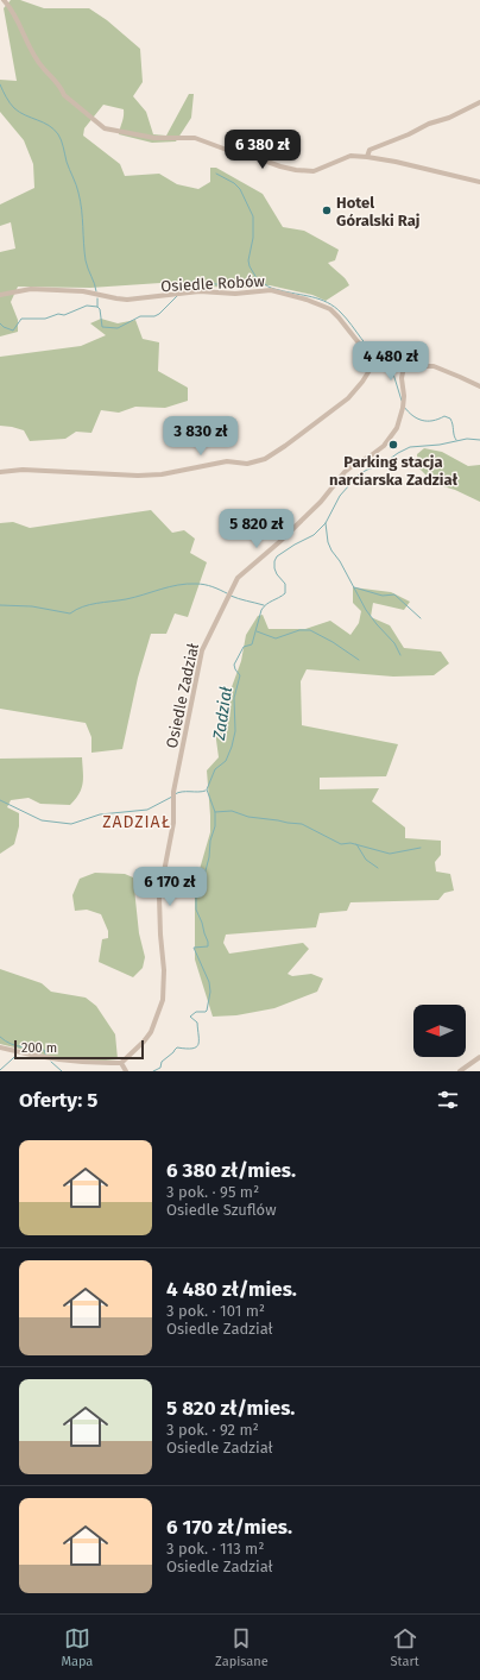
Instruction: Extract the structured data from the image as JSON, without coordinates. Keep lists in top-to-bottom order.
{
  "streets": {
    "street": ["Osiedle Robów", "Osiedle Zadział"]
  },
  "districts": ["ZADZIAŁ"],
  "water": ["Zadział"],
  "places": ["Hotel Góralski Raj", "Parking stacja narciarska Zadział"],
  "scale_bar": "200 m",
  "north": "left",
  "page": {
    "price": [
      "6 380 zł",
      "4 480 zł",
      "3 830 zł",
      "5 820 zł",
      "6 170 zł"
    ],
    "scale": "200 m",
    "heading": "Oferty: 5",
    "list": [
      {
        "name": "6 380 zł/mies.",
        "note": "3 pok. · 95 m² · Osiedle Szuflów"
      },
      {
        "name": "4 480 zł/mies.",
        "note": "3 pok. · 101 m² · Osiedle Zadział"
      },
      {
        "name": "5 820 zł/mies.",
        "note": "3 pok. · 92 m² · Osiedle Zadział"
      },
      {
        "name": "6 170 zł/mies.",
        "note": "3 pok. · 113 m² · Osiedle Zadział"
      }
    ],
    "tabs": ["Mapa", "Zapisane", "Start"]
  }
}
